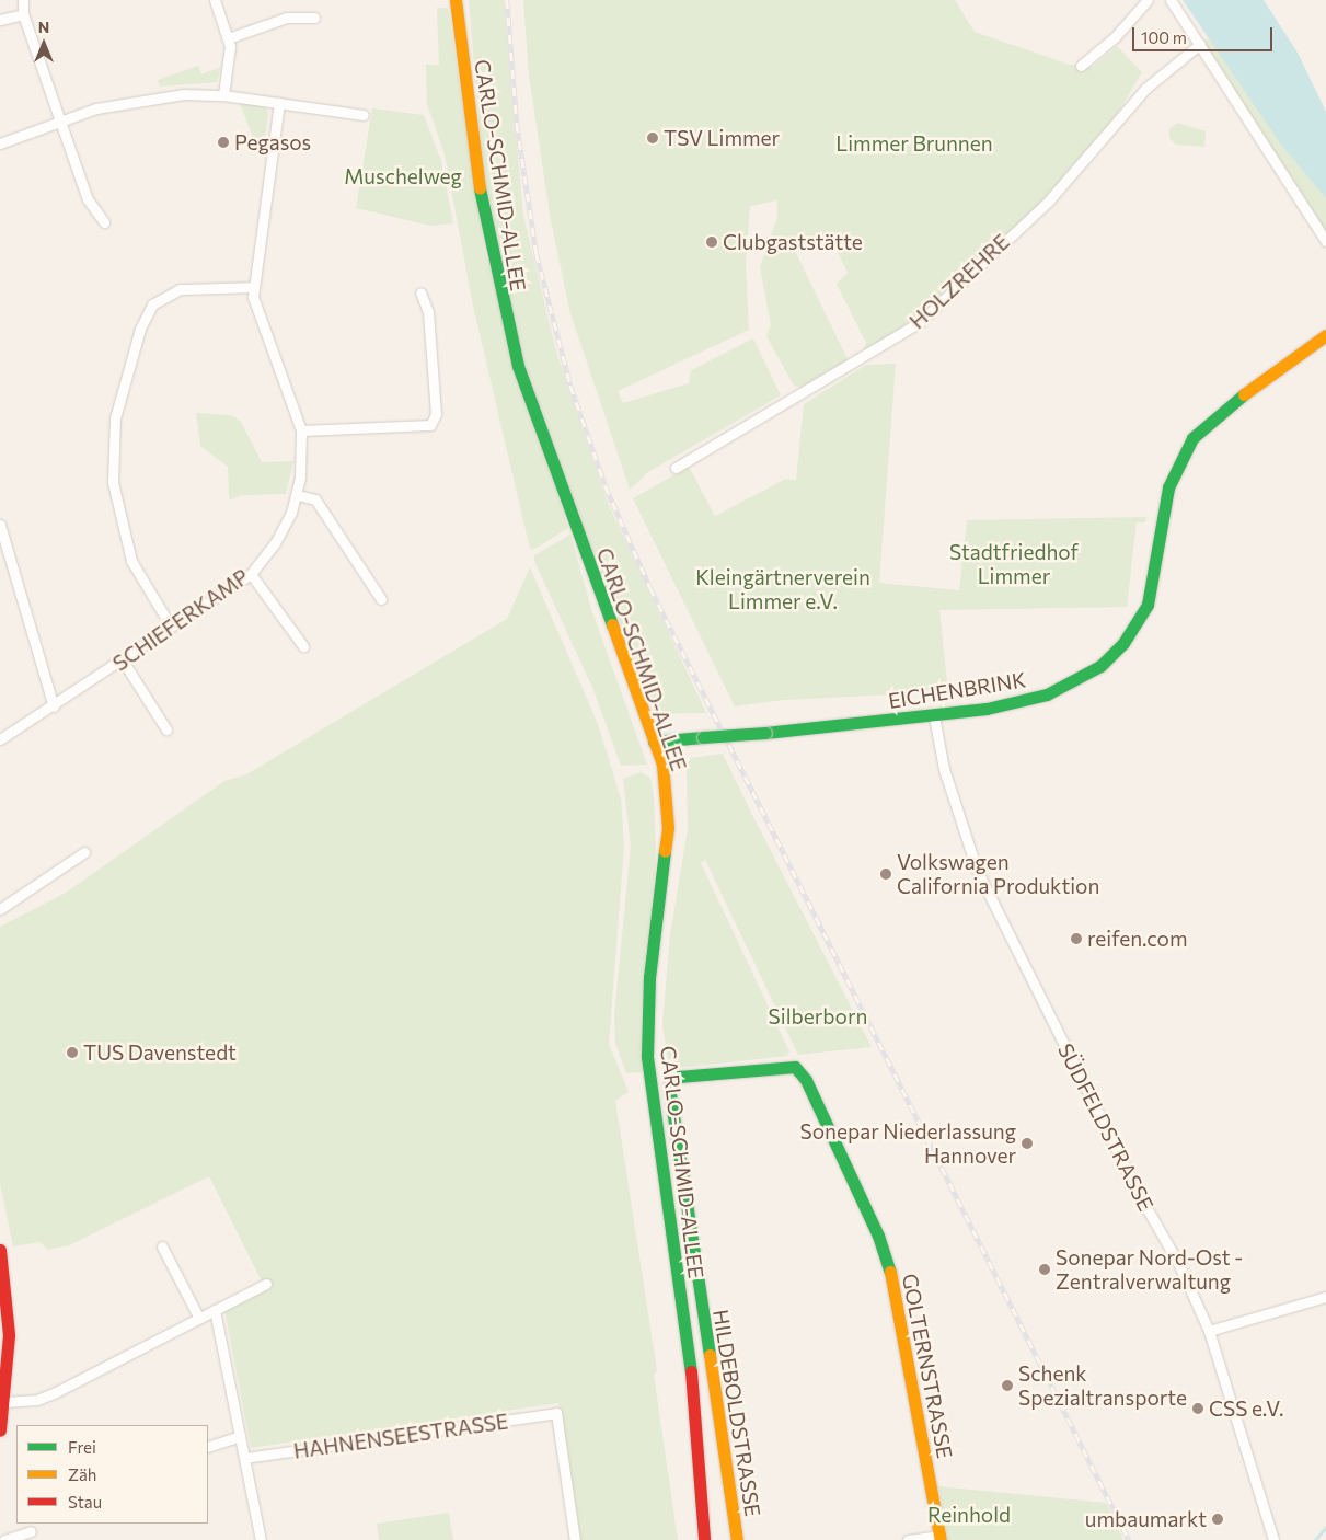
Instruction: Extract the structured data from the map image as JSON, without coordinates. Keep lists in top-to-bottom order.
{
  "streets": {
    "street": [
      "CARLO-SCHMID-ALLEE",
      "HOLZREHRE",
      "SCHIEFERKAMP",
      "EICHENBRINK",
      "SÜDFELDSTRASSE",
      "GOLTERNSTRASSE",
      "HILDEBOLDSTRASSE",
      "HAHNENSEESTRASSE"
    ]
  },
  "crossings": [
    ["CARLO-SCHMID-ALLEE", "EICHENBRINK"],
    ["EICHENBRINK", "SÜDFELDSTRASSE"],
    ["GOLTERNSTRASSE", "HILDEBOLDSTRASSE"]
  ],
  "parks": [
    "Limmer Brunnen",
    "Muschelweg",
    "Stadtfriedhof Limmer",
    "Kleingärtnerverein Limmer e.V.",
    "Silberborn",
    "Reinhold"
  ],
  "places": [
    "TSV Limmer",
    "Pegasos",
    "Clubgaststätte",
    "Volkswagen California Produktion",
    "reifen.com",
    "TUS Davenstedt",
    "Sonepar Niederlassung Hannover",
    "Sonepar Nord-Ost - Zentralverwaltung",
    "Schenk Spezialtransporte",
    "CSS e.V.",
    "umbaumarkt"
  ],
  "legend": ["Frei", "Zäh", "Stau"],
  "scale_bar": "100 m",
  "north": "top"
}
